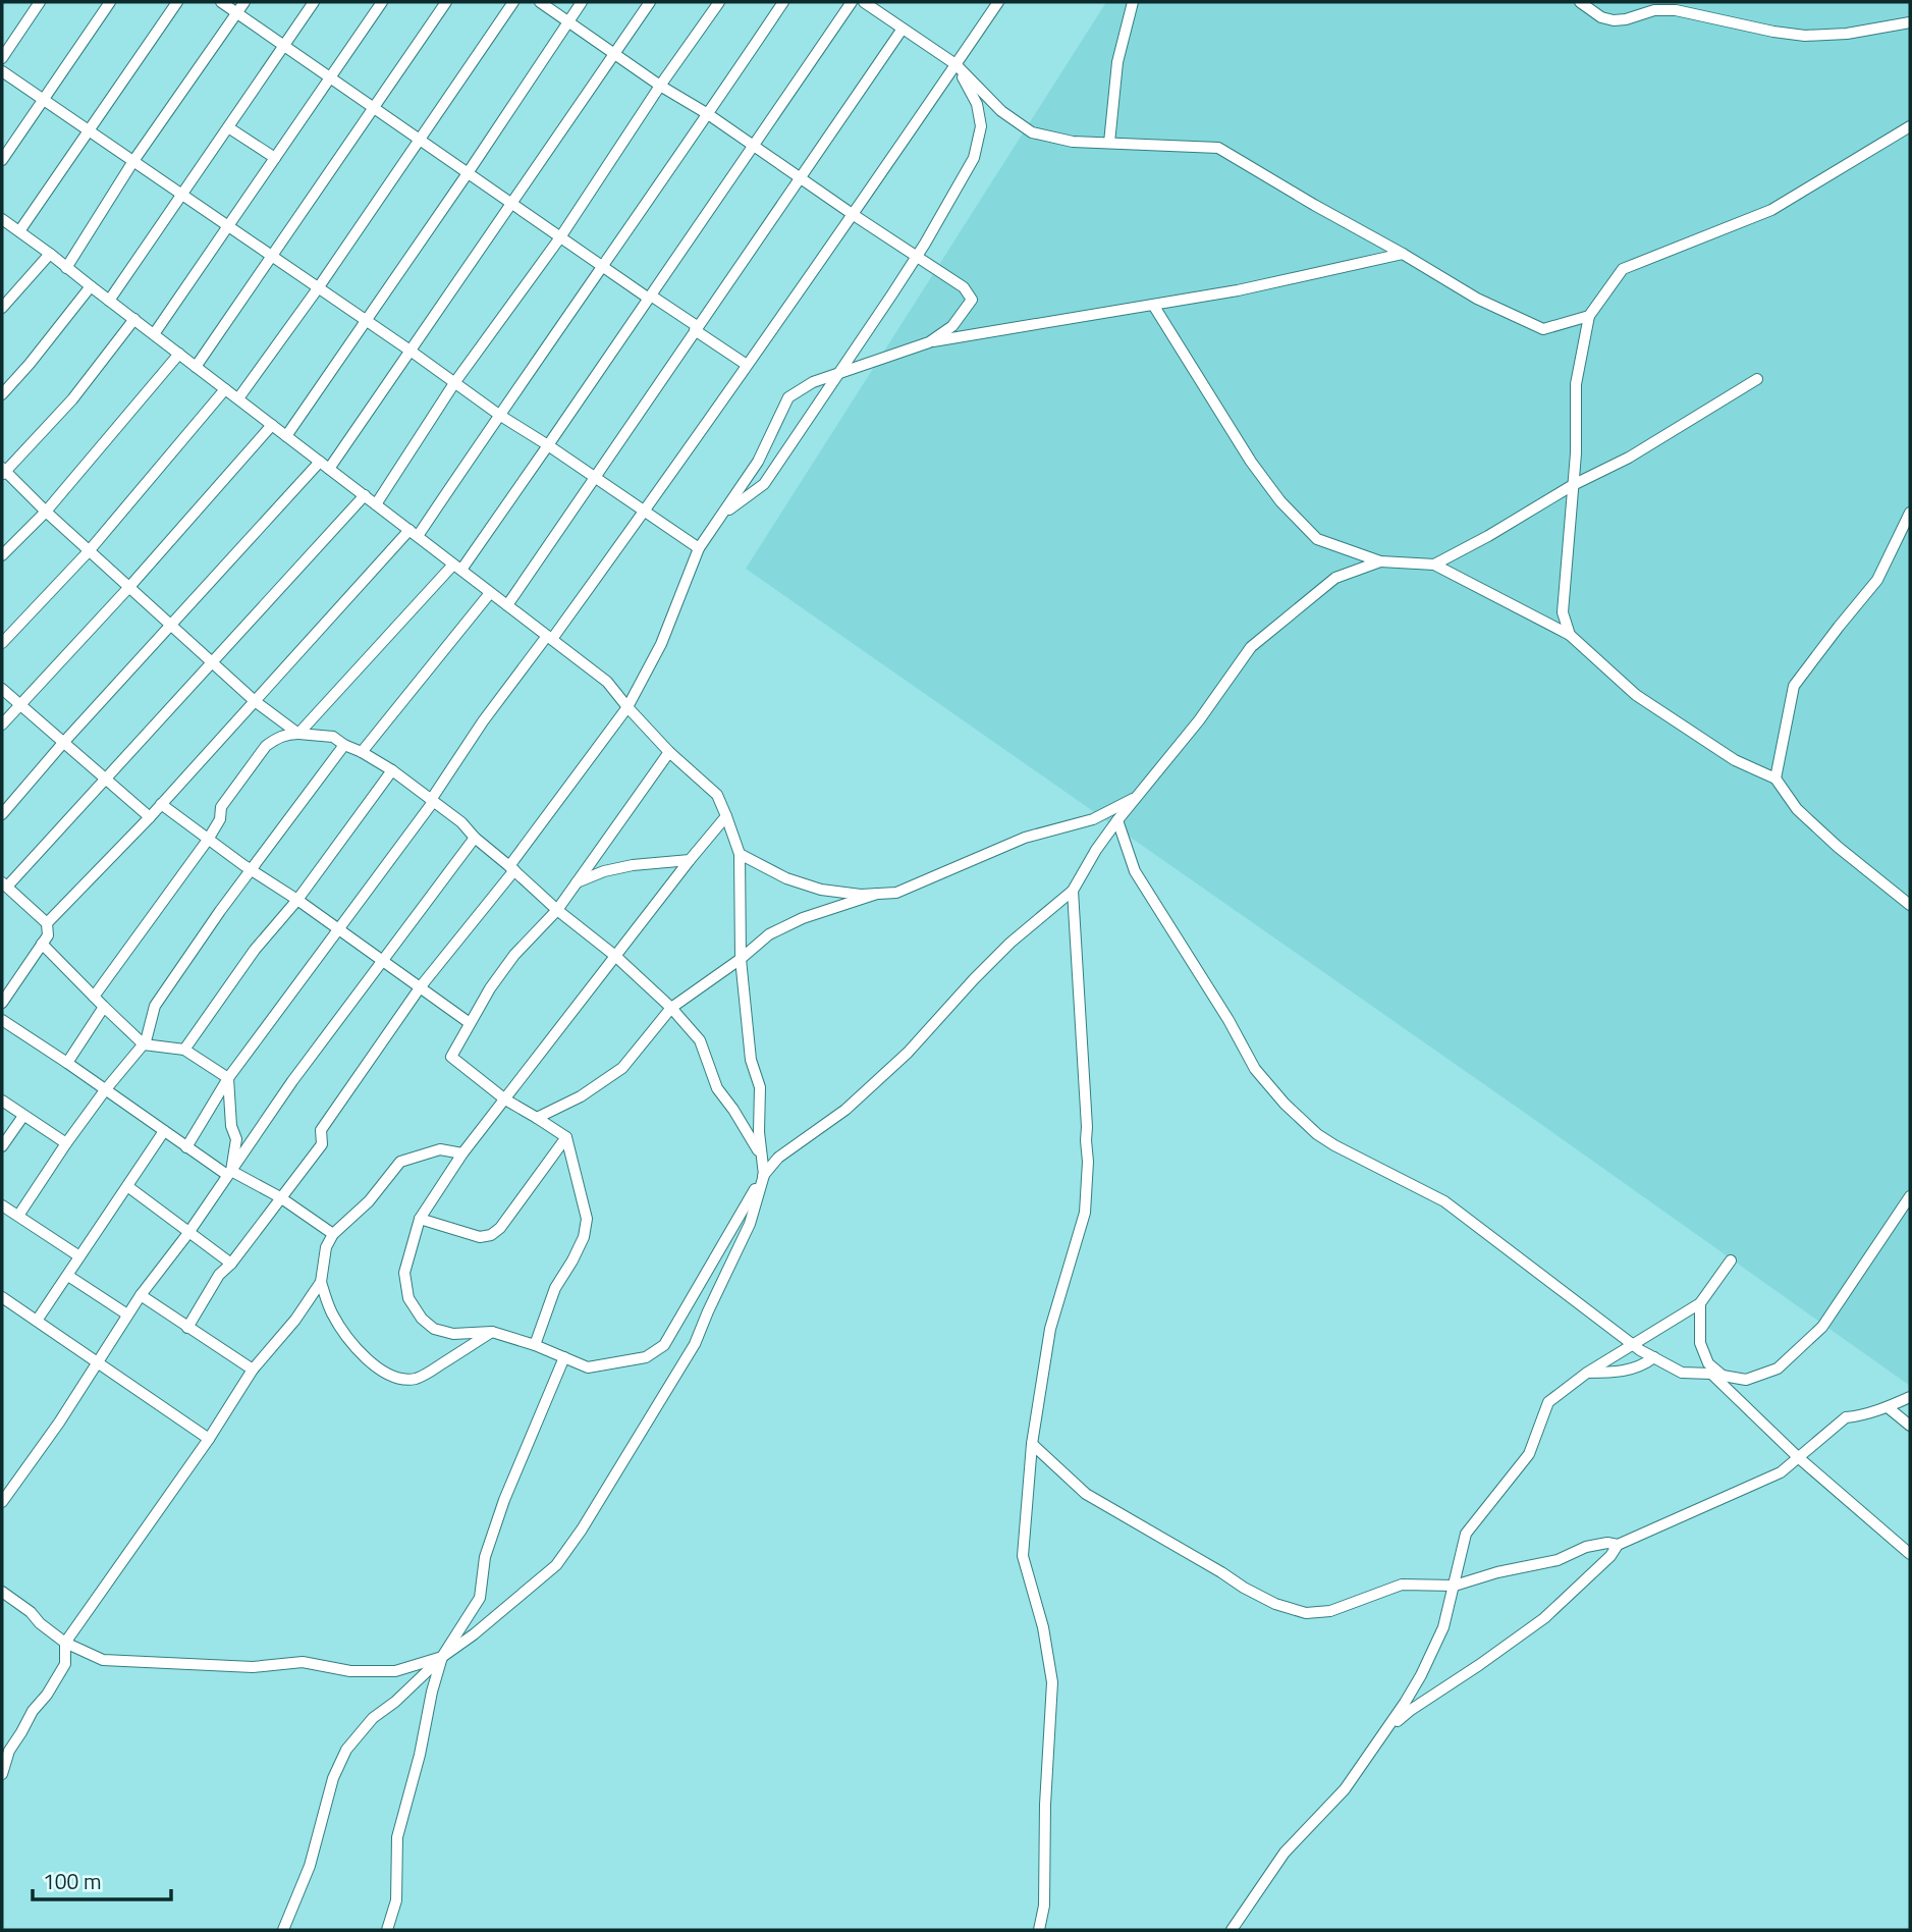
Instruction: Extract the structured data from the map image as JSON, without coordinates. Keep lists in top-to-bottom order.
{
  "scale_bar": "100 m"
}
